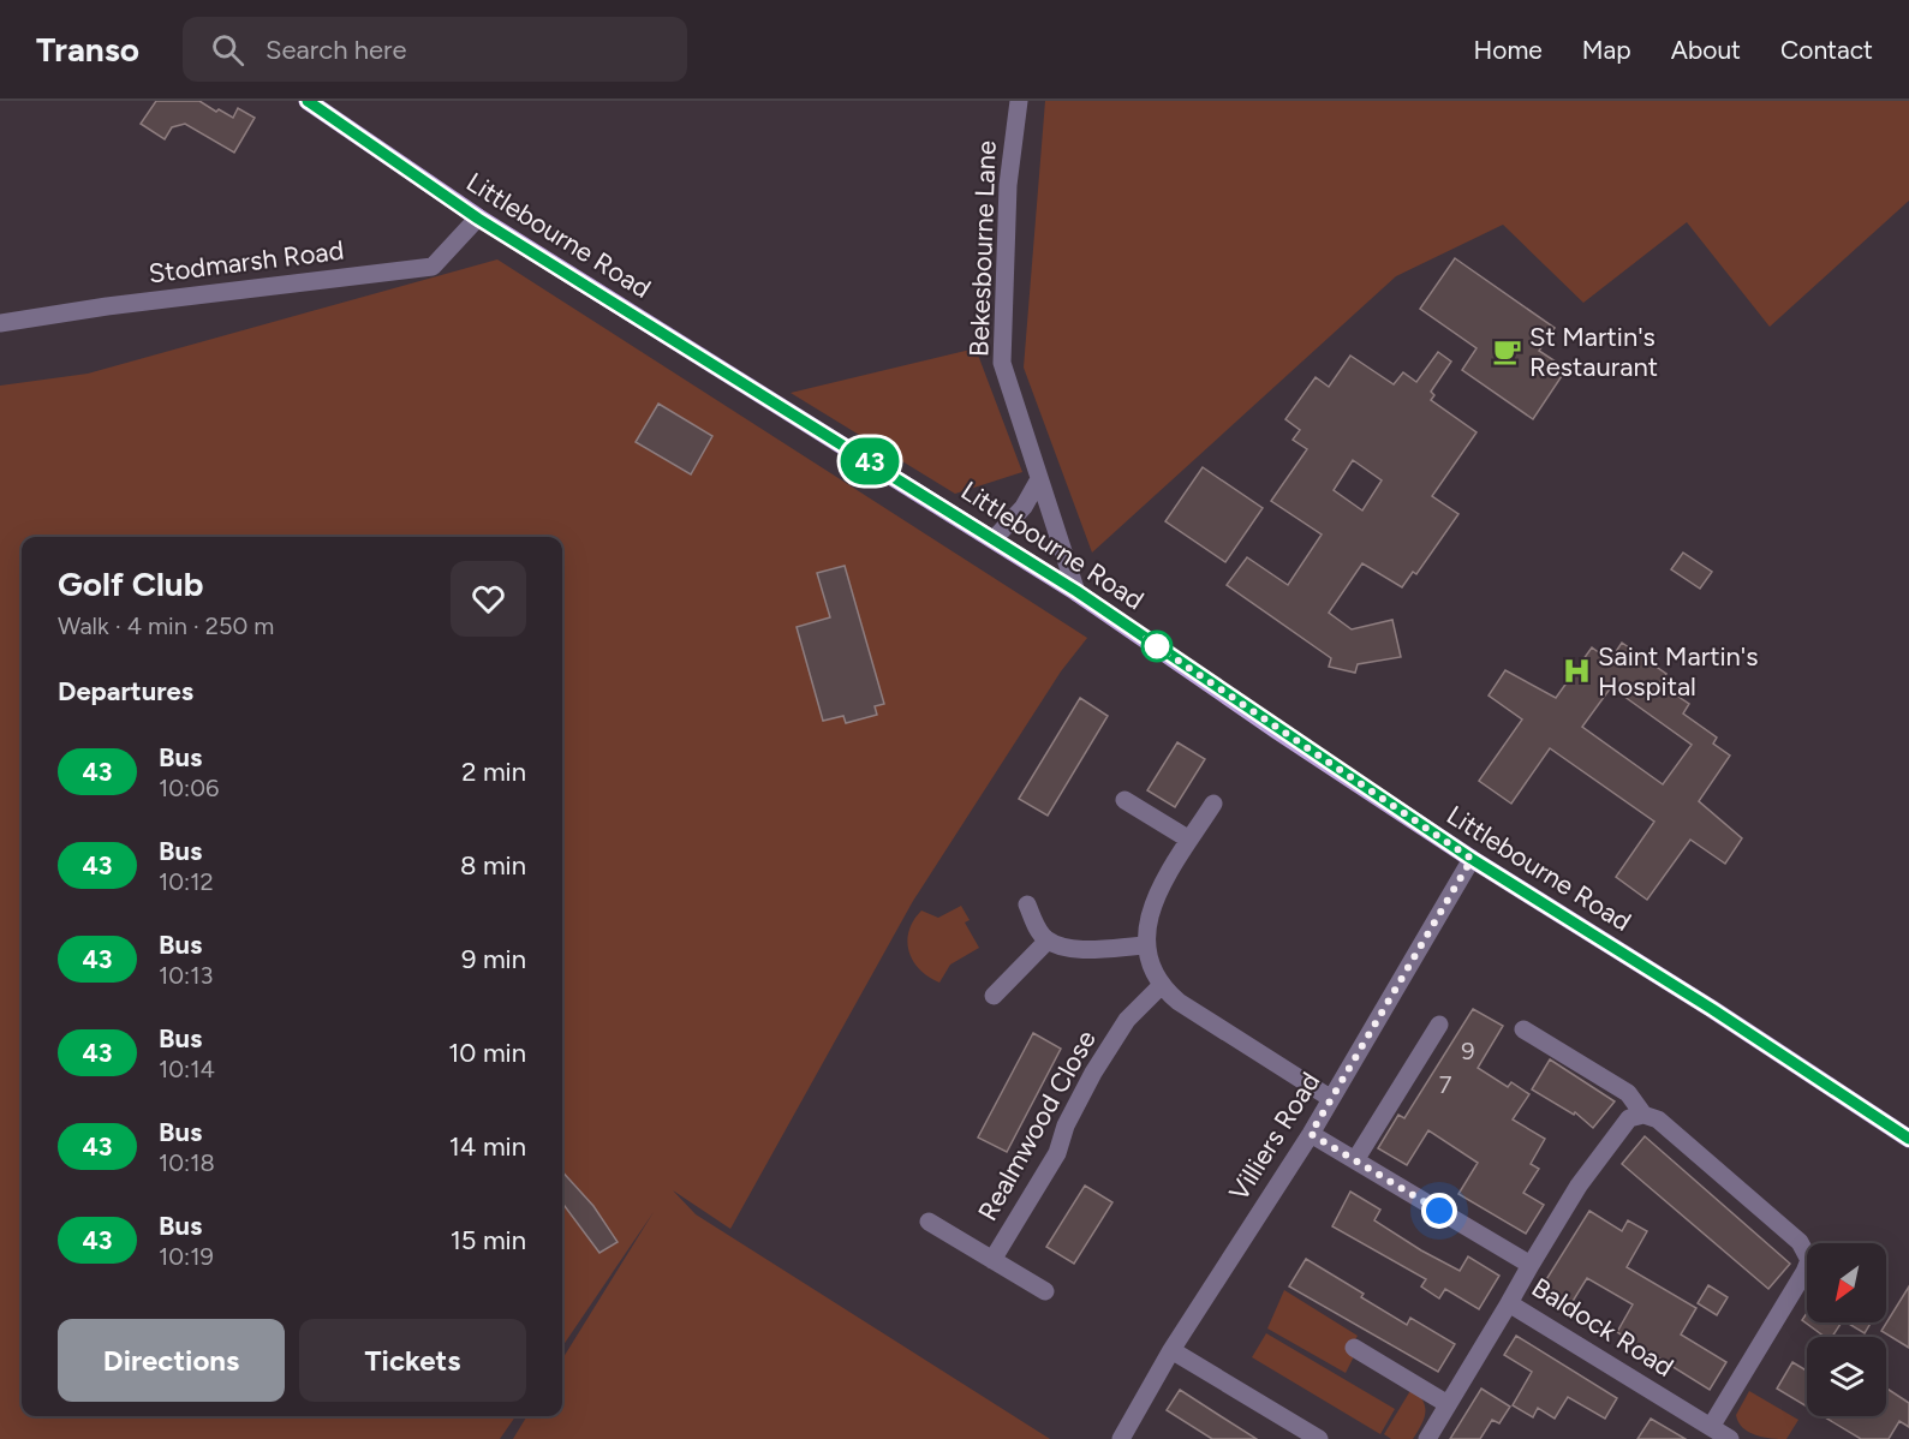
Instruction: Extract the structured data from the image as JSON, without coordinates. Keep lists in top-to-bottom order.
{
  "streets": {
    "main road": ["Littlebourne Road"],
    "street": [
      "Bekesbourne Lane",
      "Stodmarsh Road",
      "Realmwood Close",
      "Villiers Road",
      "Baldock Road"
    ]
  },
  "crossings": [
    ["Littlebourne Road", "Bekesbourne Lane"],
    ["Littlebourne Road", "Stodmarsh Road"],
    ["Littlebourne Road", "Villiers Road"],
    ["Villiers Road", "Baldock Road"]
  ],
  "places": {
    "cafe": ["St Martin's Restaurant"],
    "hospital": ["Saint Martin's Hospital"]
  },
  "lines": ["bus line 43"],
  "house_numbers": ["9", "7"],
  "north": "bottom left",
  "page": {
    "header": "Transo",
    "search": "Search here",
    "nav": [
      "Home",
      "Map",
      "About",
      "Contact"
    ],
    "on_map": "43",
    "heading": [
      ["Golf Club", "Walk · 4 min · 250 m"],
      "Departures"
    ],
    "list": [
      {
        "mark": "43",
        "name": "Bus",
        "note": "10:06",
        "value": "2 min"
      },
      {
        "mark": "43",
        "name": "Bus",
        "note": "10:12",
        "value": "8 min"
      },
      {
        "mark": "43",
        "name": "Bus",
        "note": "10:13",
        "value": "9 min"
      },
      {
        "mark": "43",
        "name": "Bus",
        "note": "10:14",
        "value": "10 min"
      },
      {
        "mark": "43",
        "name": "Bus",
        "note": "10:18",
        "value": "14 min"
      },
      {
        "mark": "43",
        "name": "Bus",
        "note": "10:19",
        "value": "15 min"
      }
    ],
    "buttons": ["Directions", "Tickets"]
  }
}
